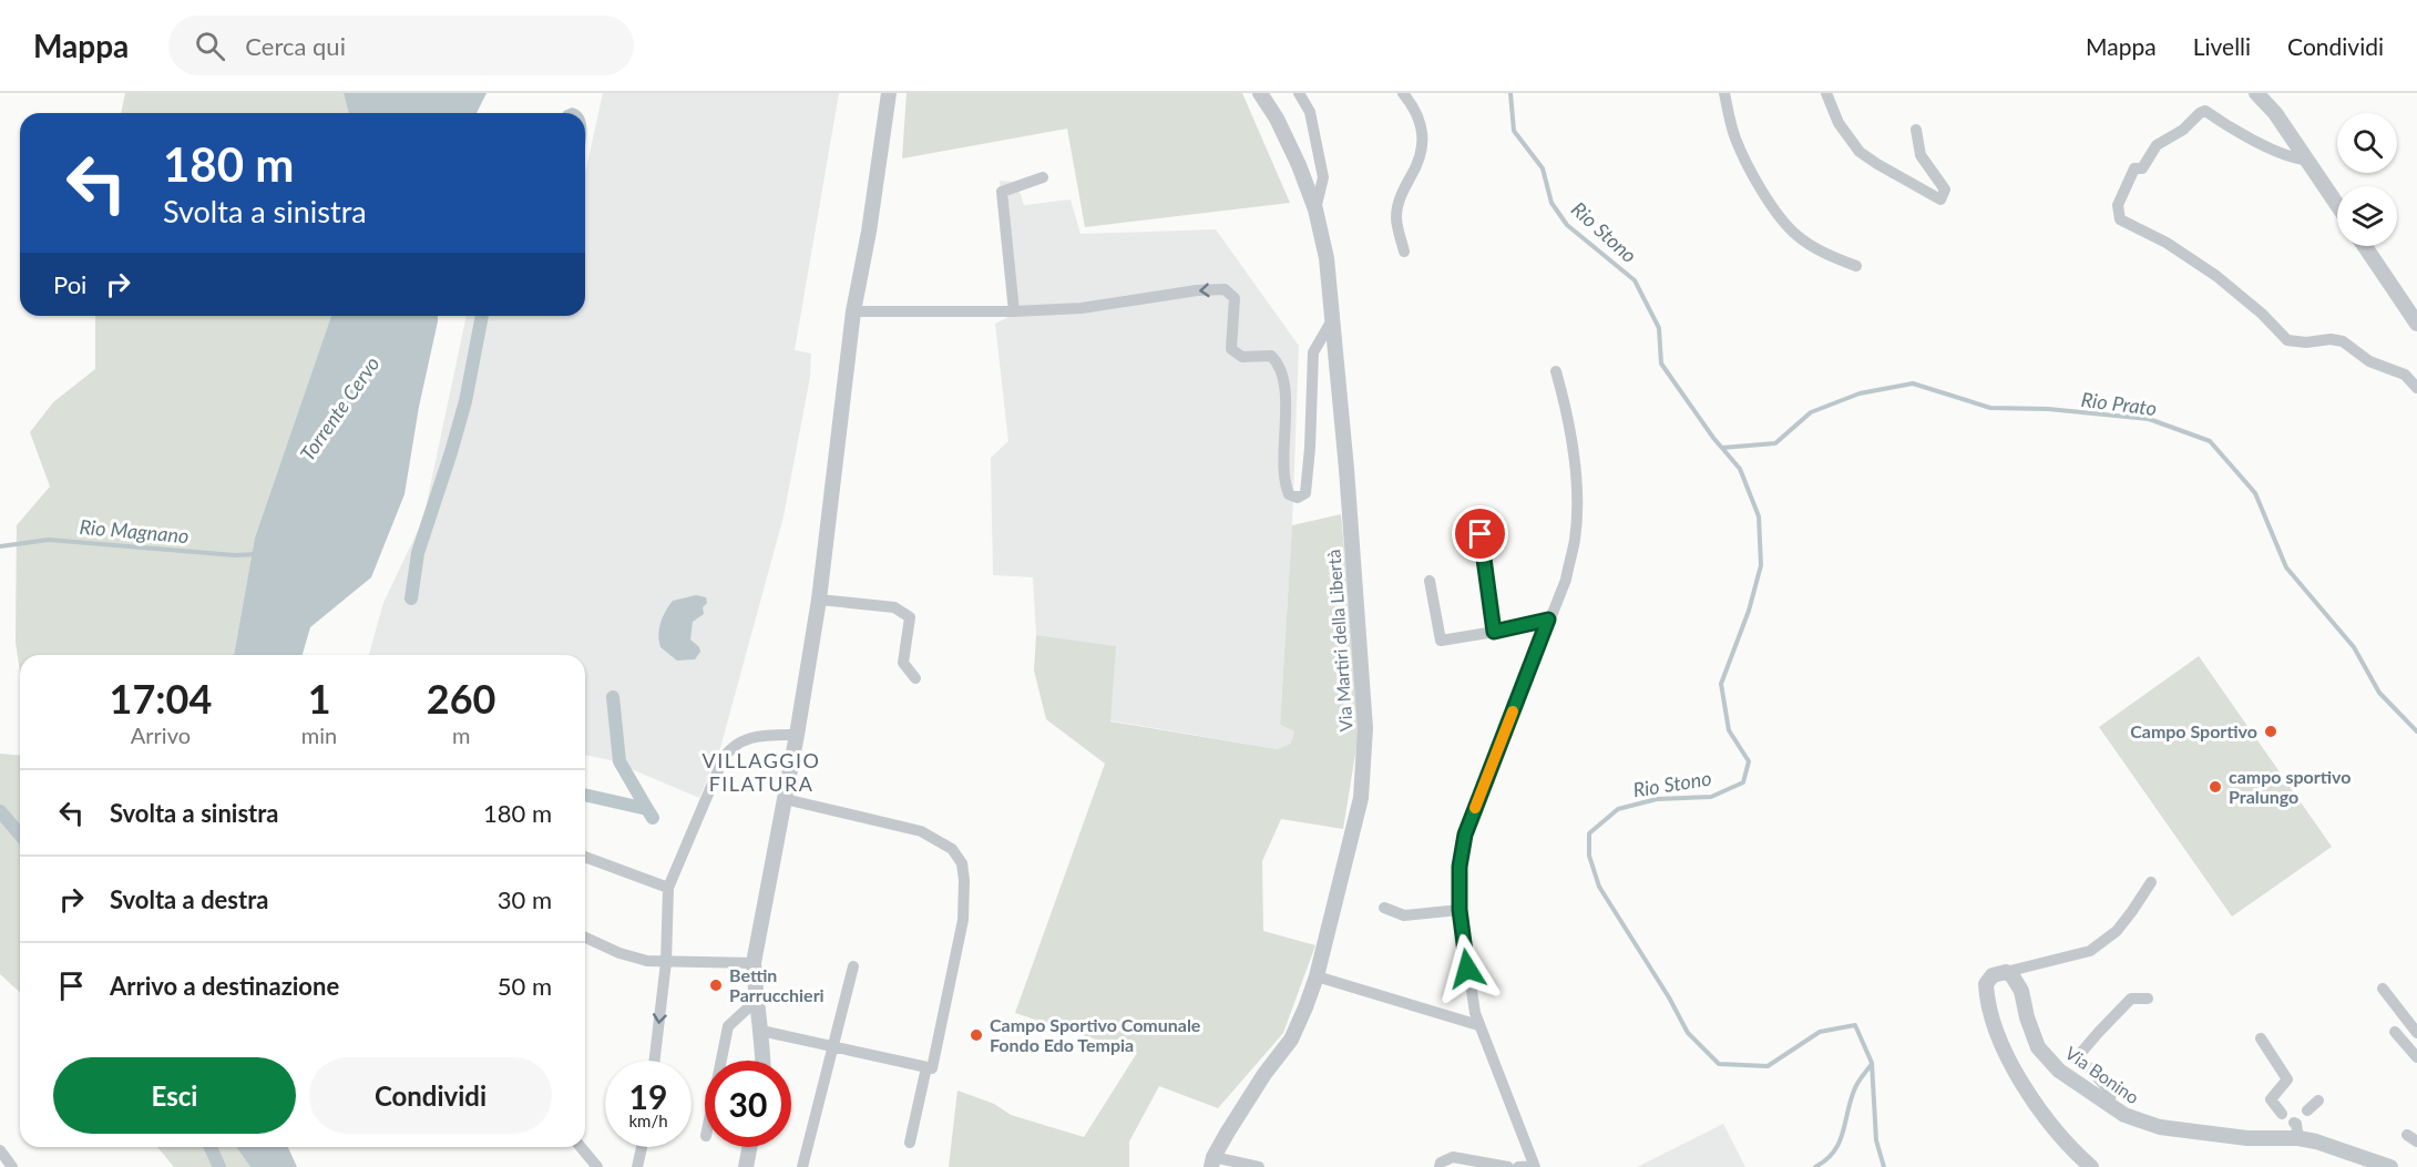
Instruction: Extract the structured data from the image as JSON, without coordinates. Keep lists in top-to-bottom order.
{
  "streets": {
    "street": ["Via Martiri della Libertà", "Via Bonino"]
  },
  "districts": ["VILLAGGIO FILATURA"],
  "water": [
    "Rio Stono",
    "Rio Prato",
    "Torrente Cervo",
    "Rio Magnano"
  ],
  "places": [
    "Campo Sportivo",
    "campo sportivo Pralungo",
    "Bettin Parrucchieri",
    "Campo Sportivo Comunale Fondo Edo Tempia"
  ],
  "page": {
    "header": "Mappa",
    "search": "Cerca qui",
    "nav": ["Mappa", "Livelli", "Condividi"],
    "turn": ["180 m", "Svolta a sinistra"],
    "then": "Poi",
    "eta": [
      "17:04",
      "Arrivo",
      "1",
      "min",
      "260",
      "m"
    ],
    "list": [
      {
        "name": "Svolta a sinistra",
        "value": "180 m"
      },
      {
        "name": "Svolta a destra",
        "value": "30 m"
      },
      {
        "name": "Arrivo a destinazione",
        "value": "50 m"
      }
    ],
    "buttons": ["Esci", "Condividi"],
    "speed": "19 km/h",
    "limit": "30"
  }
}
